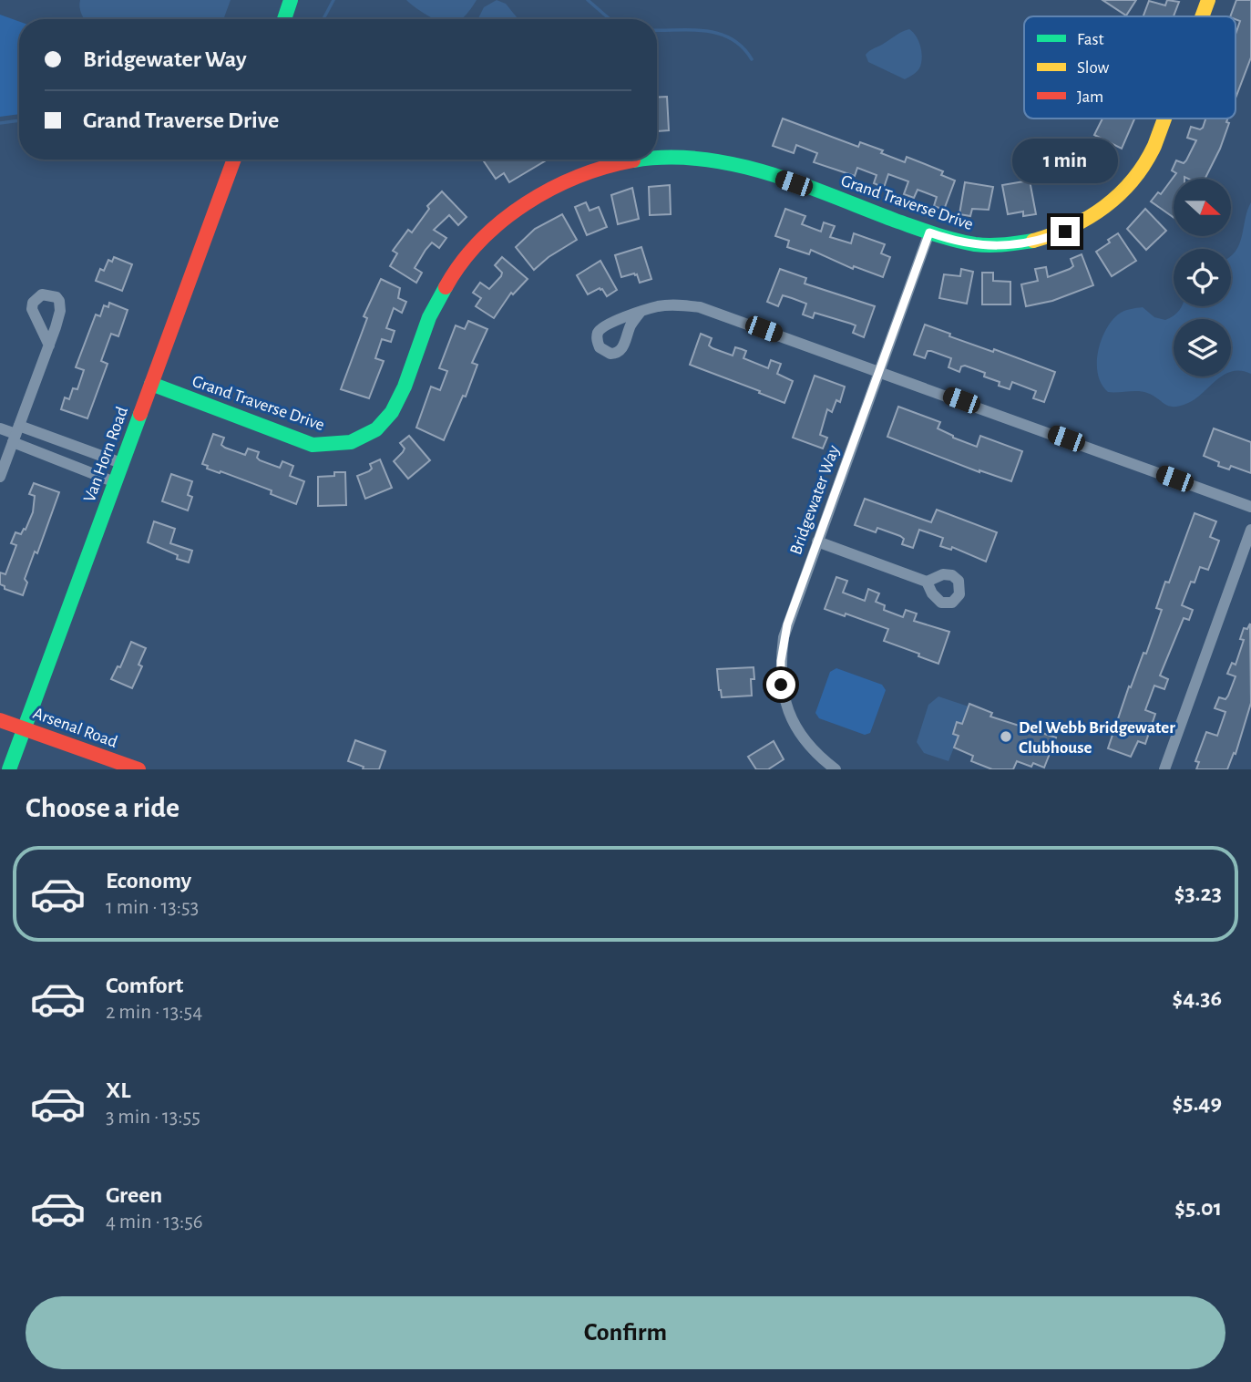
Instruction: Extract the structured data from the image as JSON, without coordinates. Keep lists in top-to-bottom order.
{
  "streets": {
    "street": [
      "Grand Traverse Drive",
      "Van Horn Road",
      "Bridgewater Way",
      "Arsenal Road"
    ]
  },
  "crossings": [
    ["Grand Traverse Drive", "Van Horn Road"],
    ["Grand Traverse Drive", "Bridgewater Way"],
    ["Van Horn Road", "Arsenal Road"]
  ],
  "places": ["Del Webb Bridgewater Clubhouse"],
  "legend": ["Fast", "Slow", "Jam"],
  "north": "right",
  "page": {
    "banner": ["Bridgewater Way", "Grand Traverse Drive"],
    "bubble": "1 min",
    "heading": "Choose a ride",
    "list": [
      {
        "name": "Economy",
        "note": "1 min · 13:53",
        "value": "$3.23"
      },
      {
        "name": "Comfort",
        "note": "2 min · 13:54",
        "value": "$4.36"
      },
      {
        "name": "XL",
        "note": "3 min · 13:55",
        "value": "$5.49"
      },
      {
        "name": "Green",
        "note": "4 min · 13:56",
        "value": "$5.01"
      }
    ],
    "buttons": "Confirm"
  }
}
